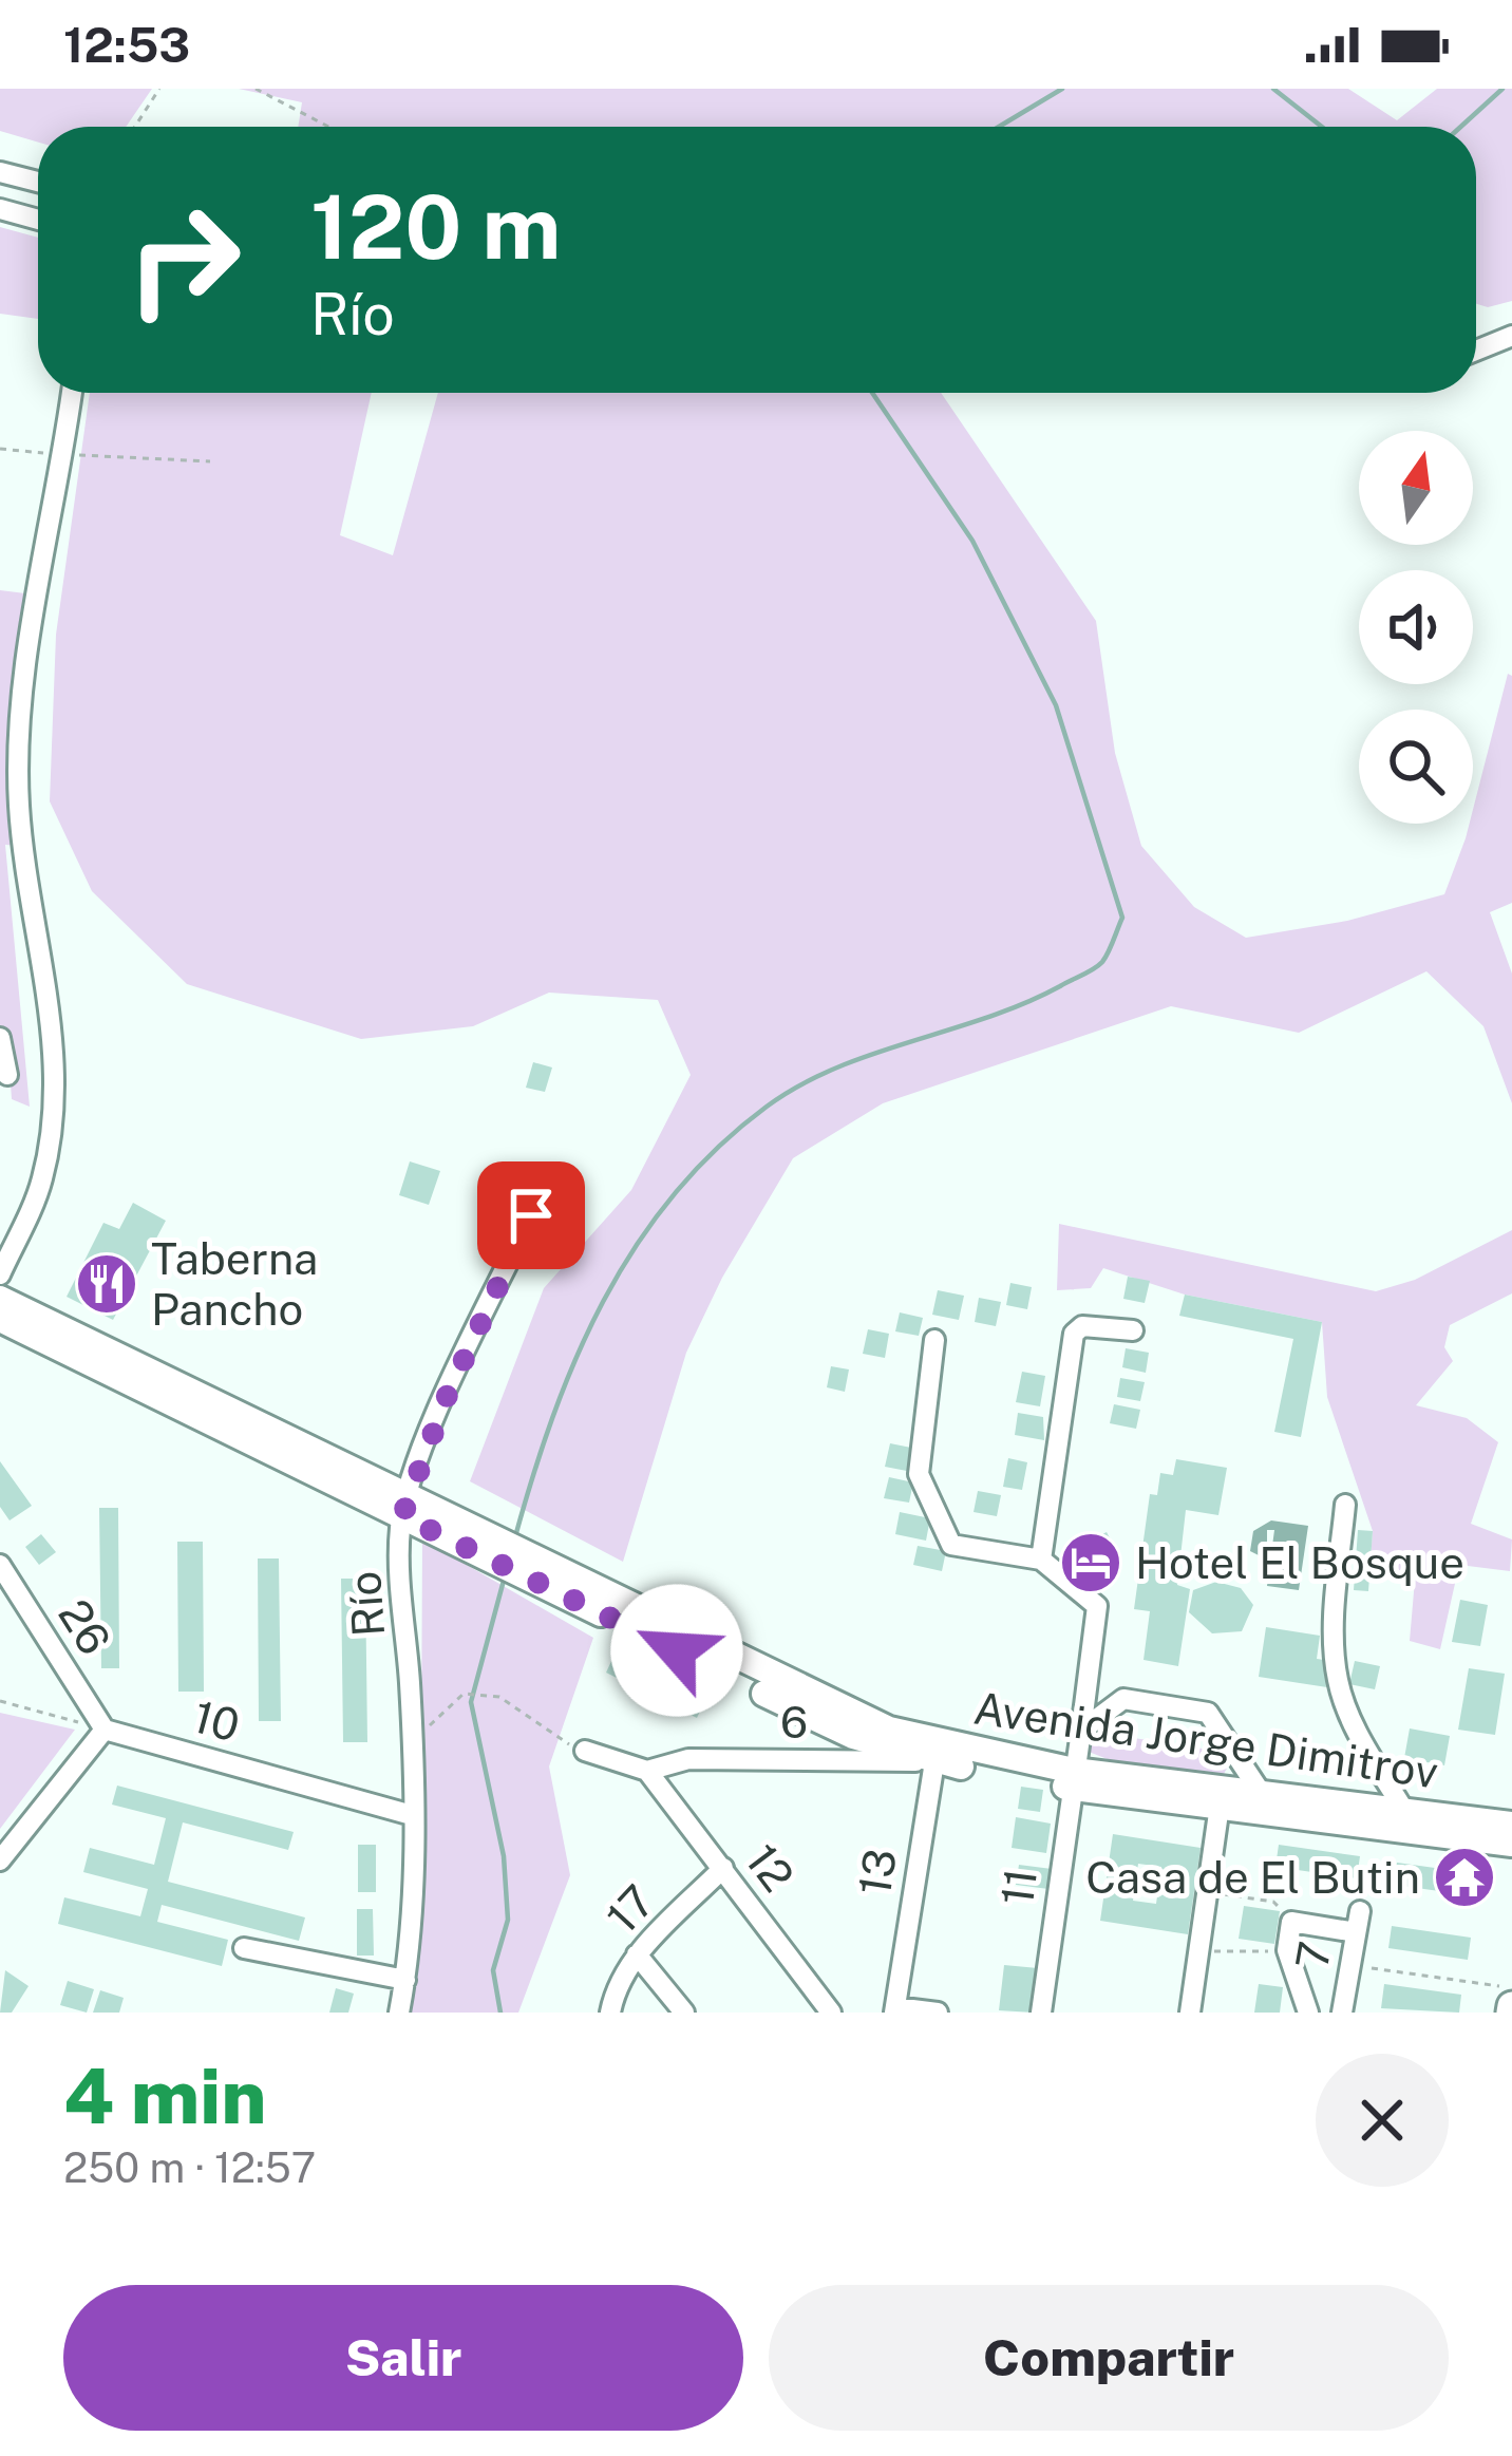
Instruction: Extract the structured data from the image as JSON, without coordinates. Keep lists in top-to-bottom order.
{
  "streets": {
    "main road": ["Avenida Jorge Dimitrov"],
    "street": [
      "Río",
      "26",
      "10",
      "6",
      "12",
      "13",
      "11",
      "17",
      "7"
    ]
  },
  "crossings": [
    ["Río", "10"],
    ["Río", "Avenida Jorge Dimitrov"],
    ["26", "10"],
    ["6", "Avenida Jorge Dimitrov"],
    ["6", "12"],
    ["6", "13"],
    ["Avenida Jorge Dimitrov", "13"],
    ["Avenida Jorge Dimitrov", "11"],
    ["12", "17"]
  ],
  "places": {
    "restaurant": ["Taberna Pancho"],
    "hotel": ["Hotel El Bosque"],
    "temple": ["Casa de El Butin"]
  },
  "north": "top",
  "page": {
    "status": "12:53",
    "turn": ["120 m", "Río"],
    "heading": ["4 min", "250 m · 12:57"],
    "buttons": ["Salir", "Compartir"]
  }
}
